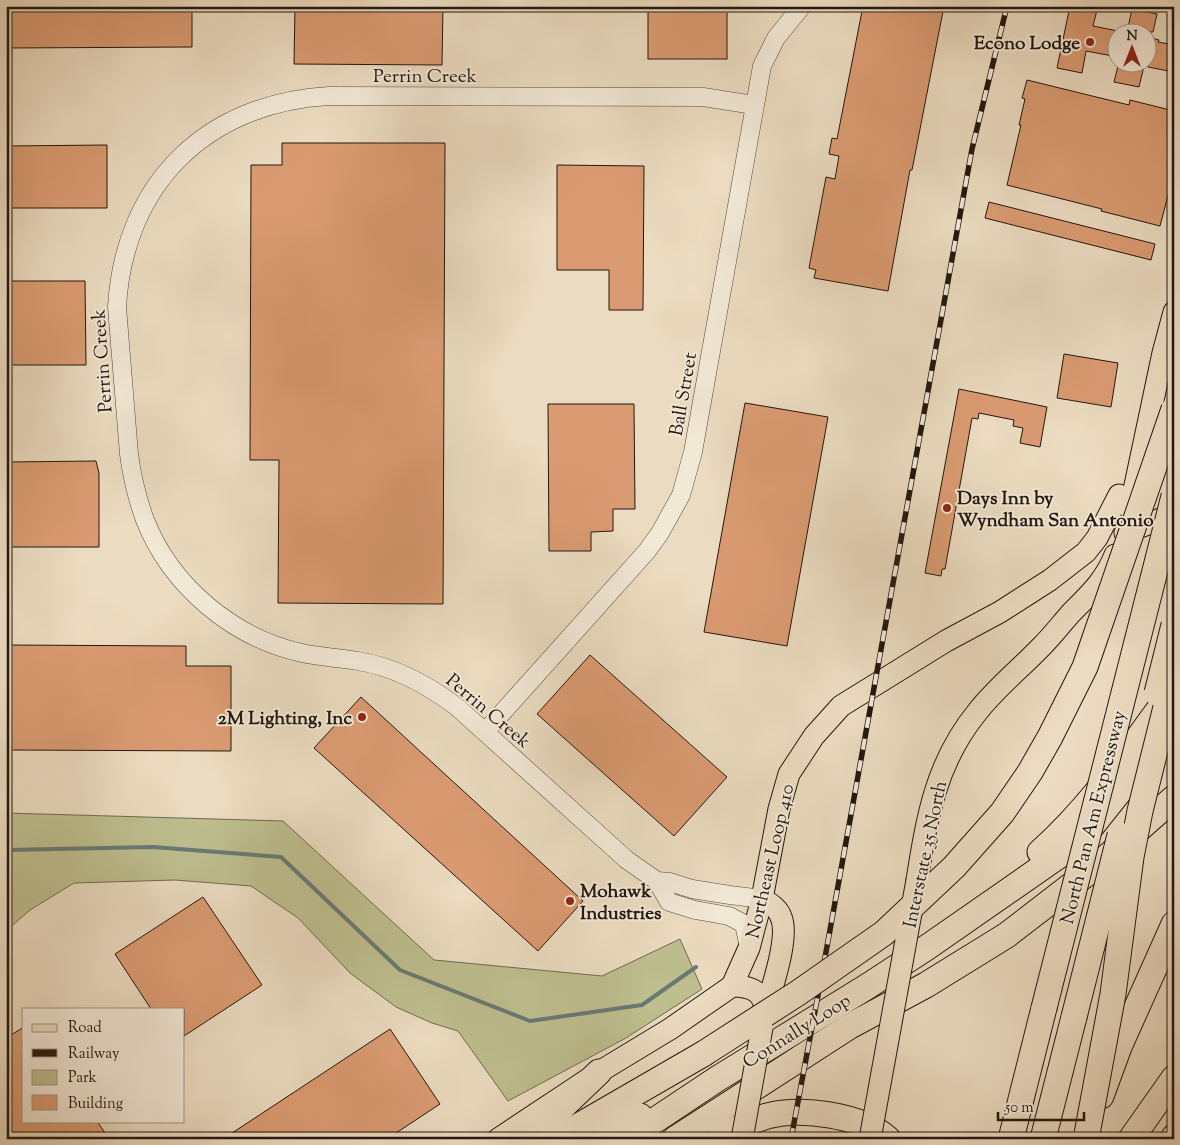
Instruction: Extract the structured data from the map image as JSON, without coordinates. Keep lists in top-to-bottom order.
{
  "streets": {
    "highway": ["North Pan Am Expressway", "Connally Loop"],
    "main road": ["Interstate 35 North", "Northeast Loop 410"],
    "street": ["Perrin Creek", "Ball Street"]
  },
  "crossings": [
    ["Perrin Creek", "Ball Street"],
    ["Perrin Creek", "Northeast Loop 410"],
    ["Interstate 35 North", "Northeast Loop 410"]
  ],
  "places": [
    "Econo Lodge",
    "Days Inn by Wyndham San Antonio",
    "2M Lighting, Inc",
    "Mohawk Industries"
  ],
  "legend": [
    "Road",
    "Railway",
    "Park",
    "Building"
  ],
  "scale_bar": "50 m",
  "north": "top"
}
